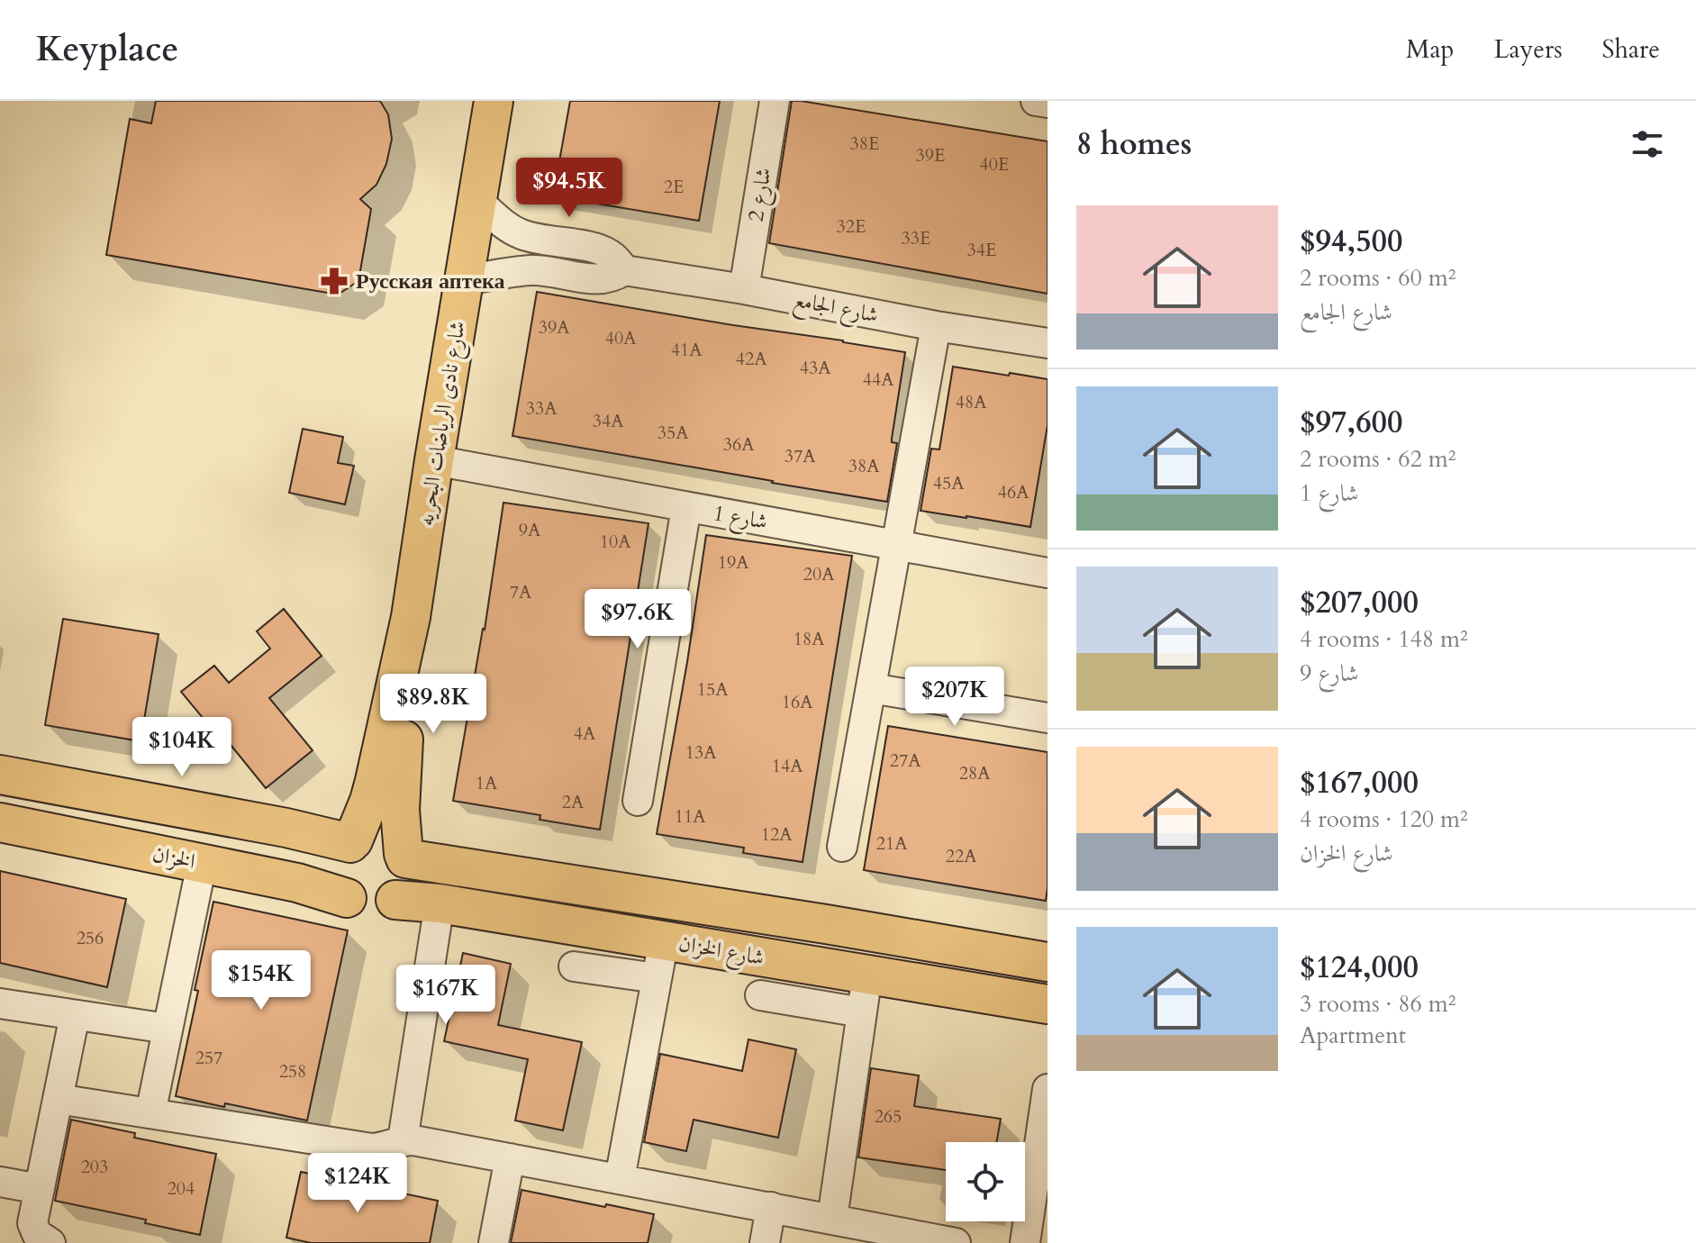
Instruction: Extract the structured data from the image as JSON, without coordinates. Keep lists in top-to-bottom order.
{
  "streets": {
    "main road": ["شارع نادى الرياضات البحريه", "الخزان", "شارع الخزان"],
    "street": ["شارع 2", "شارع الجامع", "شارع 1"]
  },
  "crossings": [
    ["شارع 2", "شارع الجامع"],
    ["شارع الجامع", "شارع نادى الرياضات البحريه"],
    ["شارع نادى الرياضات البحريه", "شارع 1"],
    ["شارع نادى الرياضات البحريه", "الخزان"],
    ["شارع نادى الرياضات البحريه", "شارع الخزان"],
    ["الخزان", "شارع الخزان"]
  ],
  "places": {
    "pharmacy": ["Русская аптека"]
  },
  "house_numbers": [
    "38E",
    "39E",
    "40E",
    "2E",
    "32E",
    "33E",
    "34E",
    "39A",
    "40A",
    "41A",
    "42A",
    "43A",
    "44A",
    "48A",
    "33A",
    "34A",
    "35A",
    "36A",
    "37A",
    "38A",
    "45A",
    "46A",
    "9A",
    "10A",
    "19A",
    "20A",
    "7A",
    "18A",
    "15A",
    "16A",
    "4A",
    "13A",
    "27A",
    "14A",
    "28A",
    "1A",
    "2A",
    "11A",
    "12A",
    "21A",
    "22A",
    "256",
    "257",
    "258",
    "265",
    "203",
    "204"
  ],
  "page": {
    "header": "Keyplace",
    "nav": ["Map", "Layers", "Share"],
    "heading": "8 homes",
    "price": [
      "$94.5K",
      "$97.6K",
      "$207K",
      "$89.8K",
      "$104K",
      "$154K",
      "$167K",
      "$124K"
    ],
    "list": [
      {
        "name": "$94,500",
        "note": "2 rooms · 60 m² · شارع الجامع"
      },
      {
        "name": "$97,600",
        "note": "2 rooms · 62 m² · شارع 1"
      },
      {
        "name": "$207,000",
        "note": "4 rooms · 148 m² · شارع 9"
      },
      {
        "name": "$167,000",
        "note": "4 rooms · 120 m² · شارع الخزان"
      },
      {
        "name": "$124,000",
        "note": "3 rooms · 86 m² · Apartment"
      }
    ]
  }
}
